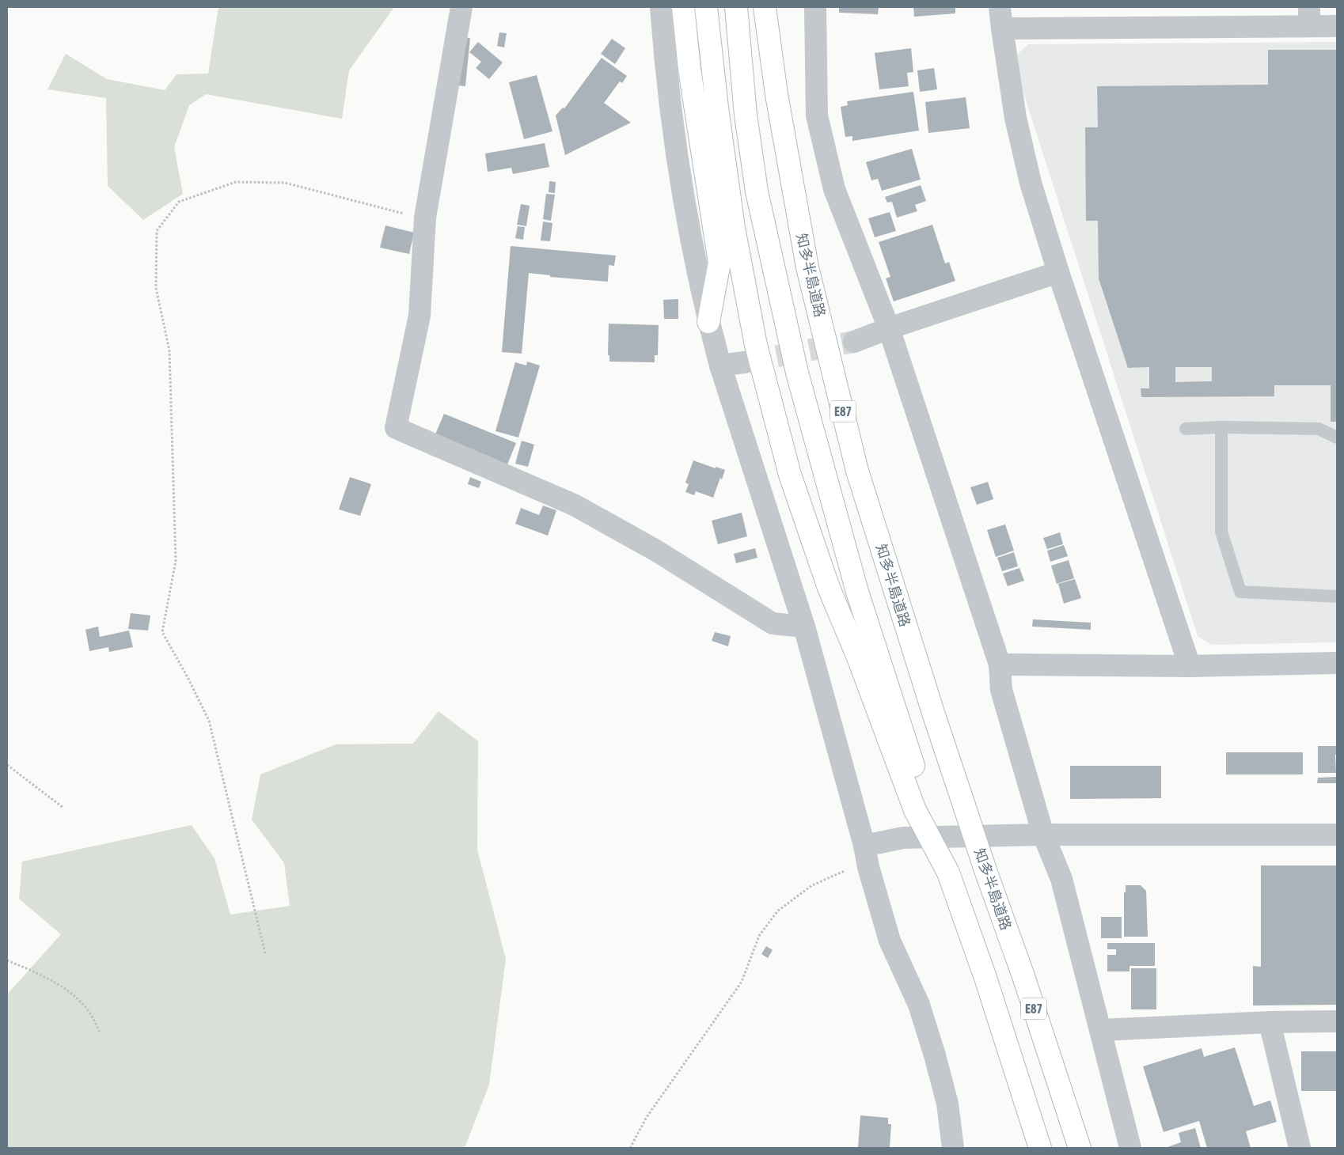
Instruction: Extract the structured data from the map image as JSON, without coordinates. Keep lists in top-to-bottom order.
{
  "streets": {
    "highway": ["知多半島道路", "E87"]
  }
}
